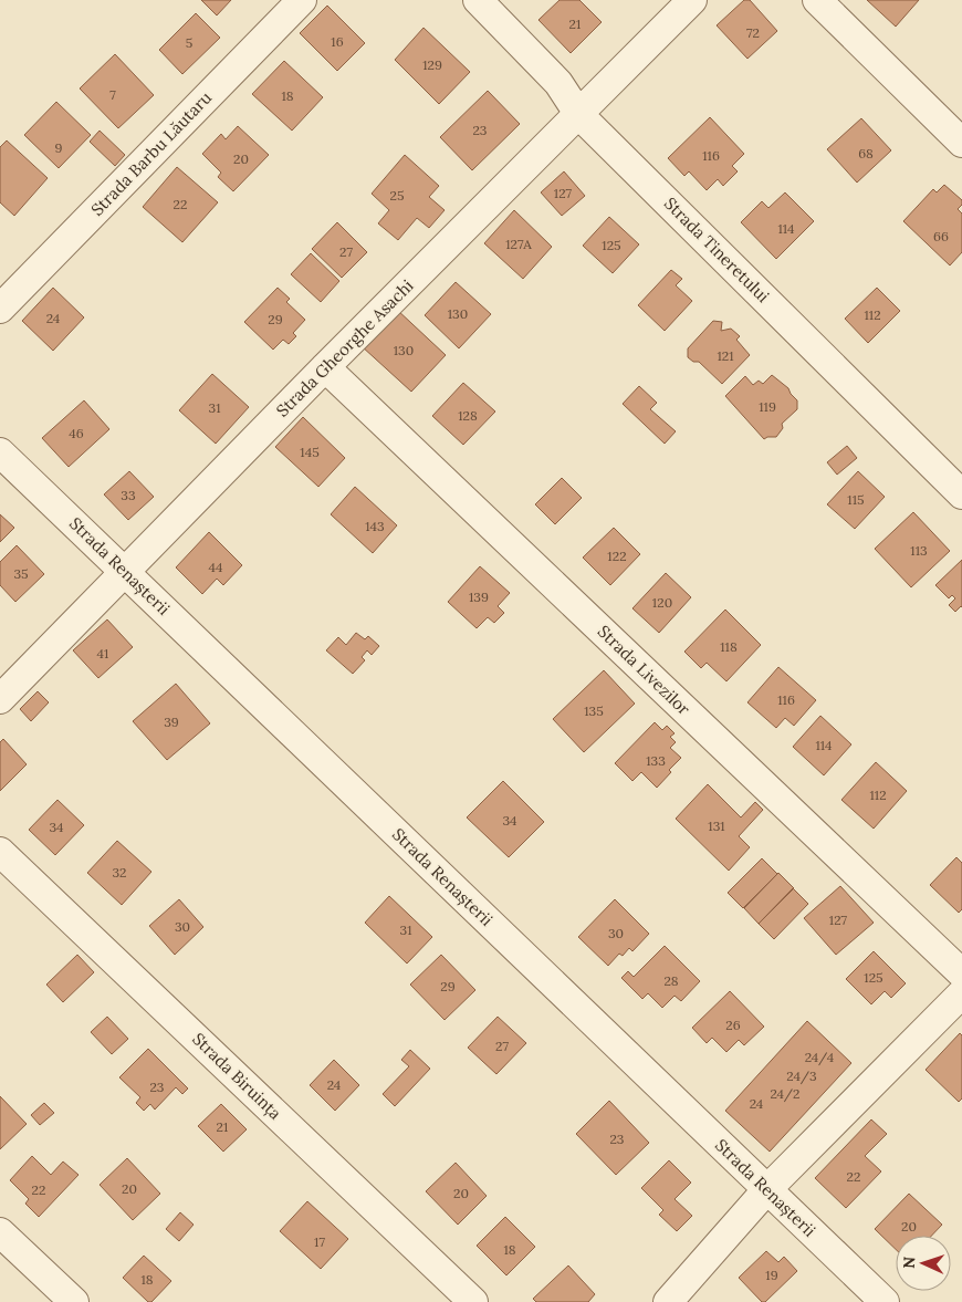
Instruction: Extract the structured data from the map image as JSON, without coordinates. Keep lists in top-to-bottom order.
{
  "streets": {
    "street": [
      "Strada Barbu Lăutaru",
      "Strada Tineretului",
      "Strada Gheorghe Asachi",
      "Strada Renașterii",
      "Strada Livezilor",
      "Strada Biruința"
    ]
  },
  "crossings": [
    ["Strada Tineretului", "Strada Gheorghe Asachi"],
    ["Strada Gheorghe Asachi", "Strada Renașterii"],
    ["Strada Gheorghe Asachi", "Strada Livezilor"]
  ],
  "house_numbers": [
    "21",
    "72",
    "16",
    "5",
    "129",
    "7",
    "18",
    "23",
    "9",
    "68",
    "116",
    "20",
    "127",
    "25",
    "22",
    "114",
    "66",
    "127A",
    "125",
    "27",
    "130",
    "112",
    "24",
    "29",
    "130",
    "121",
    "119",
    "31",
    "128",
    "46",
    "145",
    "33",
    "115",
    "143",
    "113",
    "122",
    "44",
    "35",
    "139",
    "120",
    "118",
    "41",
    "116",
    "135",
    "39",
    "114",
    "133",
    "112",
    "34",
    "131",
    "34",
    "32",
    "127",
    "30",
    "31",
    "30",
    "125",
    "28",
    "29",
    "26",
    "27",
    "24/4",
    "24/3",
    "24",
    "23",
    "24/2",
    "24",
    "21",
    "23",
    "22",
    "20",
    "22",
    "20",
    "20",
    "17",
    "18",
    "19",
    "18"
  ],
  "north": "left"
}
